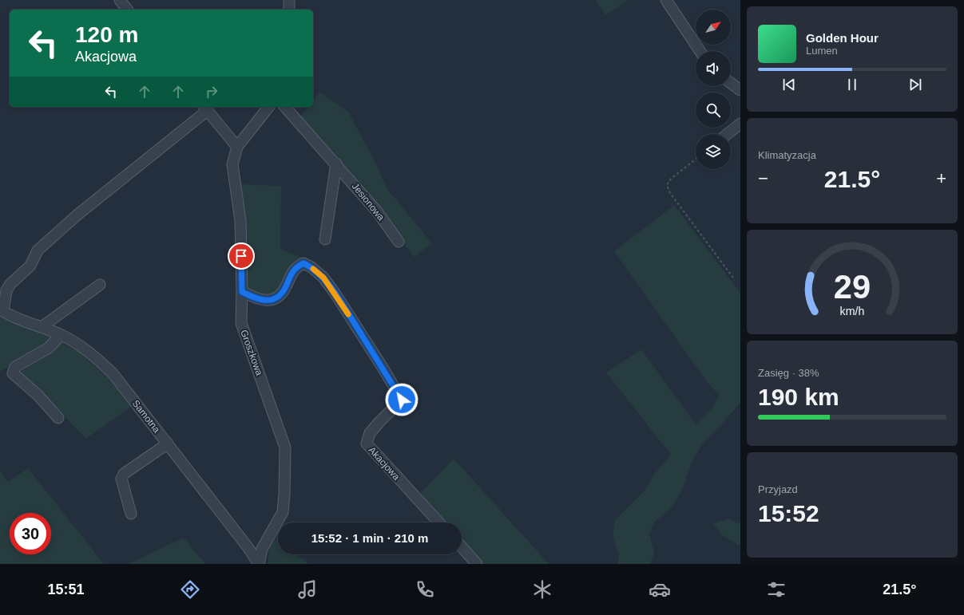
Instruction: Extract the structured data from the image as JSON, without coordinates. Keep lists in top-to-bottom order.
{
  "streets": {
    "street": [
      "Jesionowa",
      "Groszkowa",
      "Samotna",
      "Akacjowa"
    ]
  },
  "crossings": [
    ["Groszkowa", "Samotna"],
    ["Groszkowa", "Akacjowa"]
  ],
  "north": "top right",
  "page": {
    "turn": ["120 m", "Akacjowa"],
    "song": ["Golden Hour", "Lumen"],
    "tile": [
      "Klimatyzacja",
      ["Zasięg · 38%", "190 km"],
      ["Przyjazd", "15:52"]
    ],
    "heat": ["−", "21.5°", "+"],
    "limit": "30",
    "trip": "15:52 · 1 min · 210 m",
    "tabs": ["15:51", "21.5°"],
    "gauge": ["29", "km/h"]
  }
}
